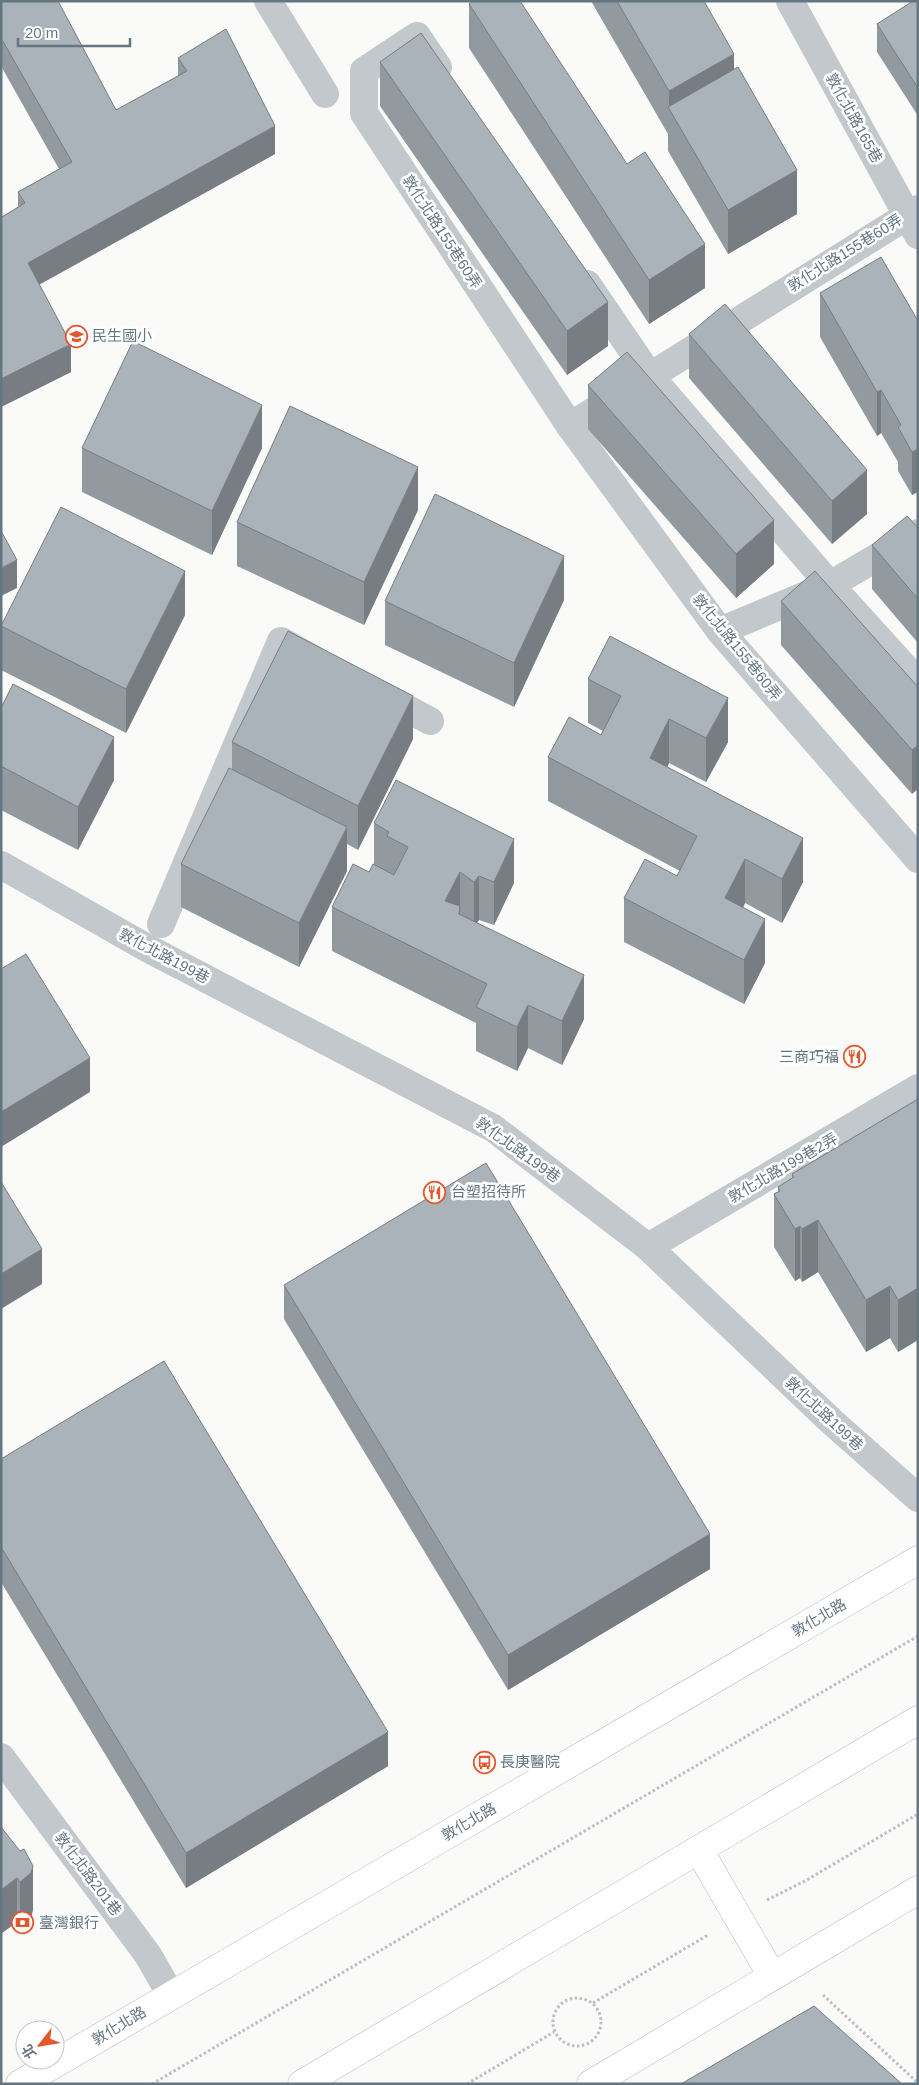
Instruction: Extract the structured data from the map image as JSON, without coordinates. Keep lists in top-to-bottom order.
{
  "streets": {
    "main road": ["敦化北路"],
    "street": [
      "敦化北路165巷",
      "敦化北路155巷60弄",
      "敦化北路199巷",
      "敦化北路199巷2弄",
      "敦化北路201巷"
    ]
  },
  "crossings": [
    ["敦化北路165巷", "敦化北路155巷60弄"],
    ["敦化北路199巷", "敦化北路199巷2弄"],
    ["敦化北路", "敦化北路201巷"]
  ],
  "places": {
    "school or university": ["民生國小"],
    "restaurant": ["三商巧福", "台塑招待所"],
    "bus stop": ["長庚醫院"],
    "bank": ["臺灣銀行"]
  },
  "scale_bar": "20 m",
  "north": "bottom left"
}
